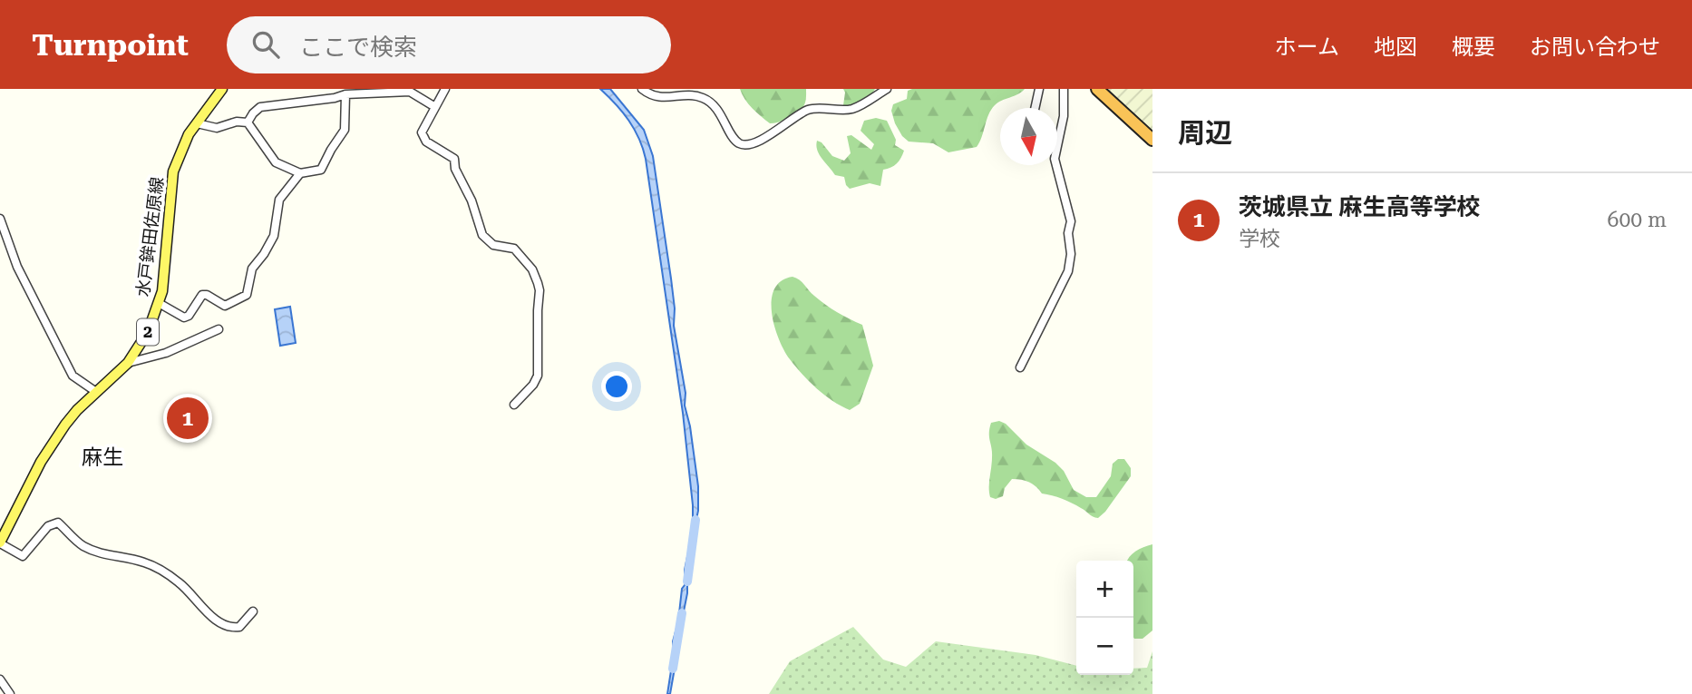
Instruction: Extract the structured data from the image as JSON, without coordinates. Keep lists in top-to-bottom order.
{
  "streets": {
    "main road": ["水戸鉾田佐原線", "2"]
  },
  "districts": ["麻生"],
  "north": "bottom",
  "page": {
    "header": "Turnpoint",
    "search": "ここで検索",
    "nav": [
      "ホーム",
      "地図",
      "概要",
      "お問い合わせ"
    ],
    "heading": "周辺",
    "list": [
      {
        "mark": "1",
        "name": "茨城県立 麻生高等学校",
        "note": "学校",
        "value": "600 m"
      }
    ],
    "pins": "1",
    "map_buttons": ["+", "−"]
  }
}
